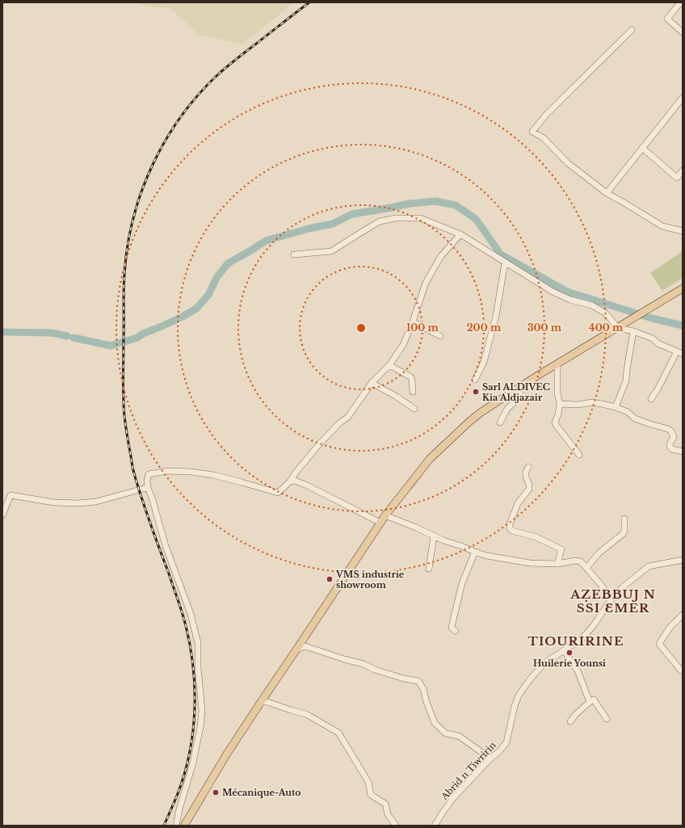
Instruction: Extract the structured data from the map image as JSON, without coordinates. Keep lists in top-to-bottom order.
{
  "streets": {
    "street": ["Abrid n Tiwririn"]
  },
  "districts": ["AẒEBBUJ N SSI ƐMER", "TIOURIRINE"],
  "places": [
    "Sarl ALDIVEC Kia Aldjazair",
    "VMS industrie showroom",
    "Huilerie Younsi",
    "Mécanique-Auto"
  ],
  "rings": [
    "100 m",
    "200 m",
    "300 m",
    "400 m"
  ]
}
